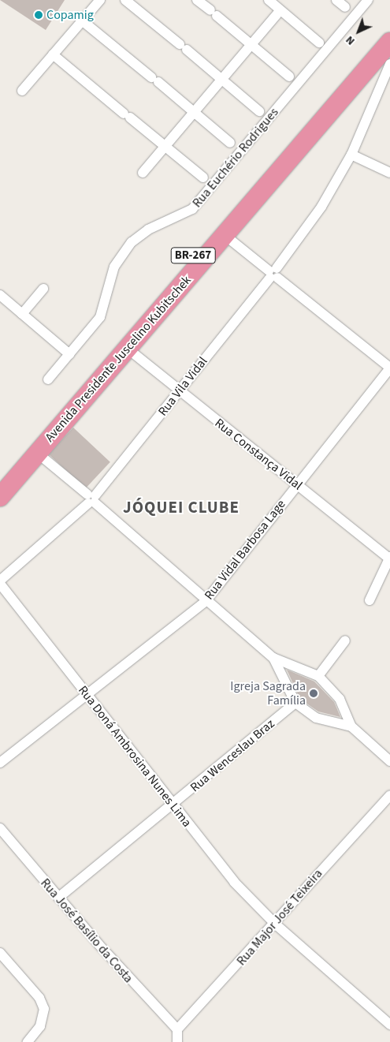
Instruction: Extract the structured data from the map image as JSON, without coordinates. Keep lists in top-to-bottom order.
{
  "streets": {
    "highway": ["BR-267", "Avenida Presidente Juscelino Kubitschek"],
    "street": [
      "Rua Euchério Rodrigues",
      "Rua Vila Vidal",
      "Rua Constança Vidal",
      "Rua Vidal Barbosa Lage",
      "Rua Wenceslau Braz",
      "Rua Doná Ambrosina Nunes Lima",
      "Rua Major José Teixeira",
      "Rua José Basílio da Costa"
    ]
  },
  "crossings": [
    ["Avenida Presidente Juscelino Kubitschek", "Rua Vila Vidal"],
    ["Avenida Presidente Juscelino Kubitschek", "Rua Constança Vidal"],
    ["Rua Vila Vidal", "Rua Constança Vidal"],
    ["Rua Constança Vidal", "Rua Vidal Barbosa Lage"],
    ["Rua Vidal Barbosa Lage", "Rua Doná Ambrosina Nunes Lima"],
    ["Rua Wenceslau Braz", "Rua Doná Ambrosina Nunes Lima"],
    ["Rua Wenceslau Braz", "Rua José Basílio da Costa"],
    ["Rua Doná Ambrosina Nunes Lima", "Rua Major José Teixeira"],
    ["Rua Major José Teixeira", "Rua José Basílio da Costa"]
  ],
  "districts": ["JÓQUEI CLUBE"],
  "places": ["Copamig", "Igreja Sagrada Família"],
  "north": "bottom left"
}
